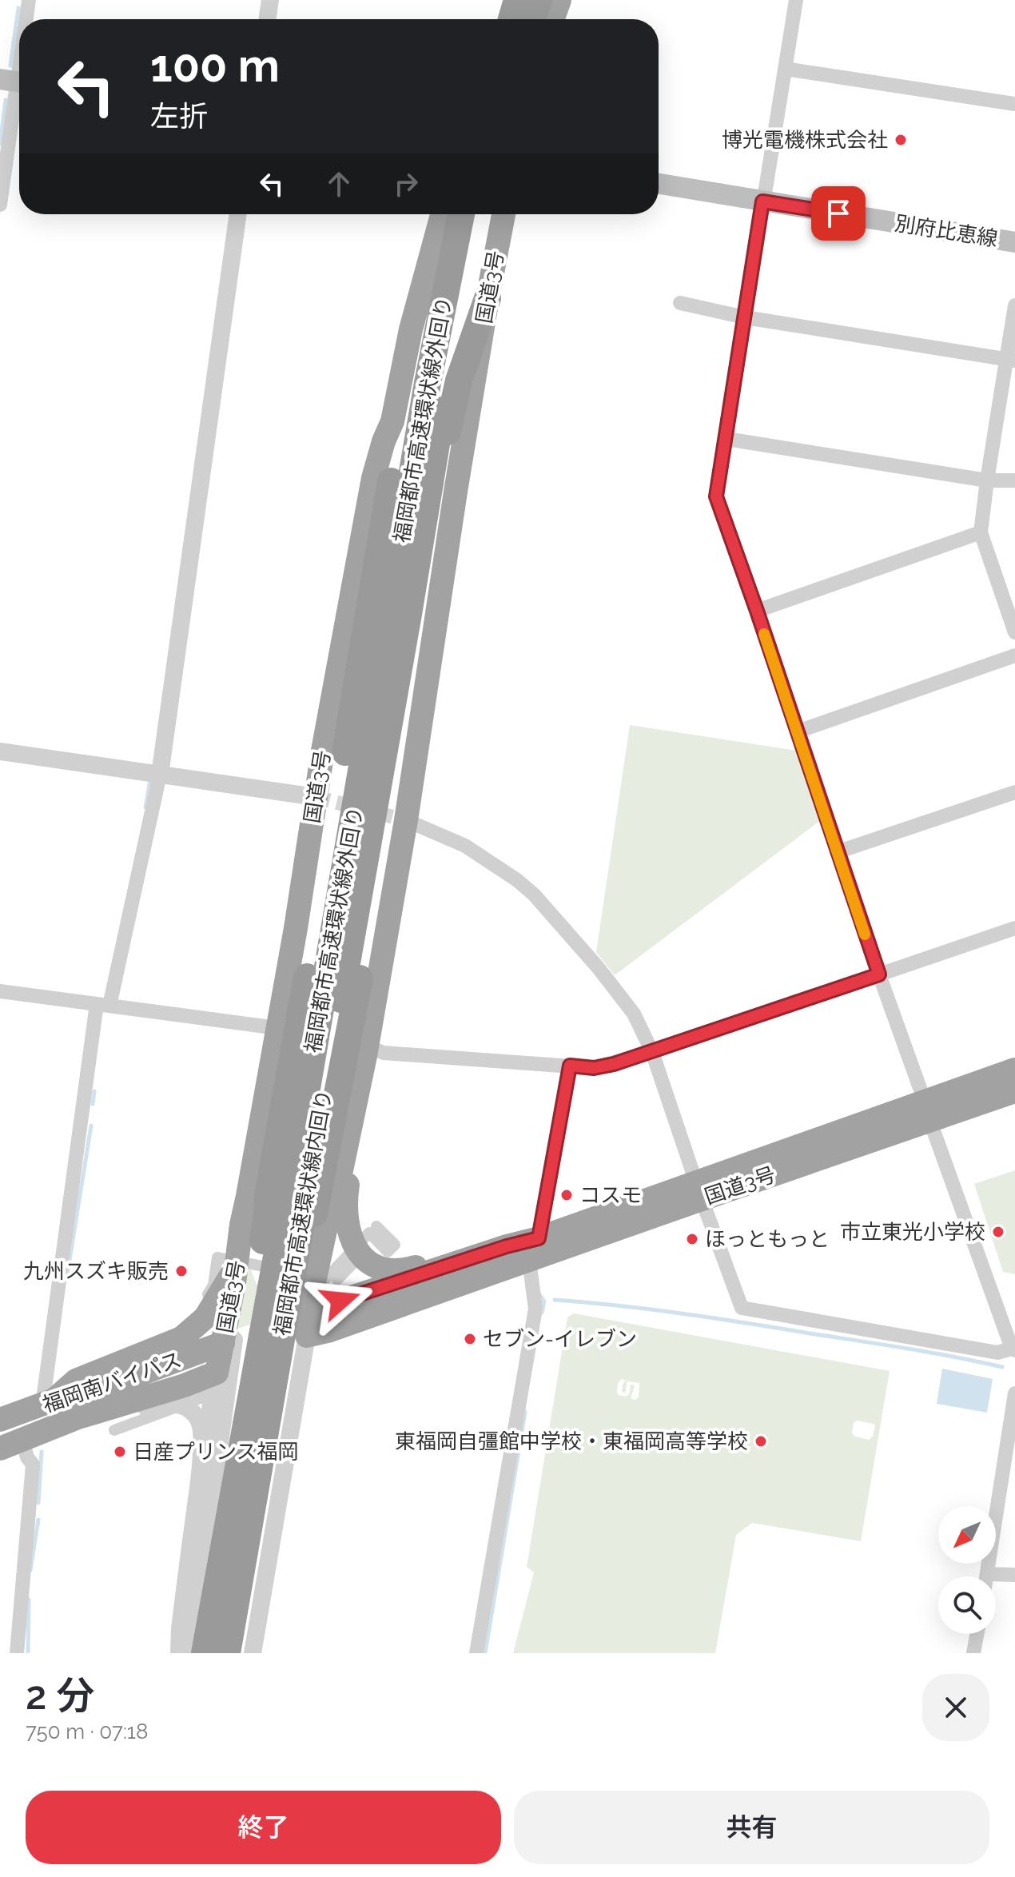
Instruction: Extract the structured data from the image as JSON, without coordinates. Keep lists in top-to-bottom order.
{
  "streets": {
    "highway": [
      "国道3号",
      "福岡都市高速環状線外回り",
      "福岡都市高速環状線内回り",
      "福岡南バイパス"
    ],
    "main road": ["別府比恵線"]
  },
  "crossings": [
    ["国道3号", "福岡南バイパス"]
  ],
  "places": [
    "博光電機株式会社",
    "コスモ",
    "市立東光小学校",
    "ほっともっと",
    "九州スズキ販売",
    "セブン-イレブン",
    "東福岡自彊館中学校・東福岡高等学校",
    "日産プリンス福岡"
  ],
  "north": "bottom left",
  "page": {
    "turn": ["100 m", "左折"],
    "heading": ["2 分", "750 m · 07:18"],
    "buttons": ["終了", "共有"]
  }
}
